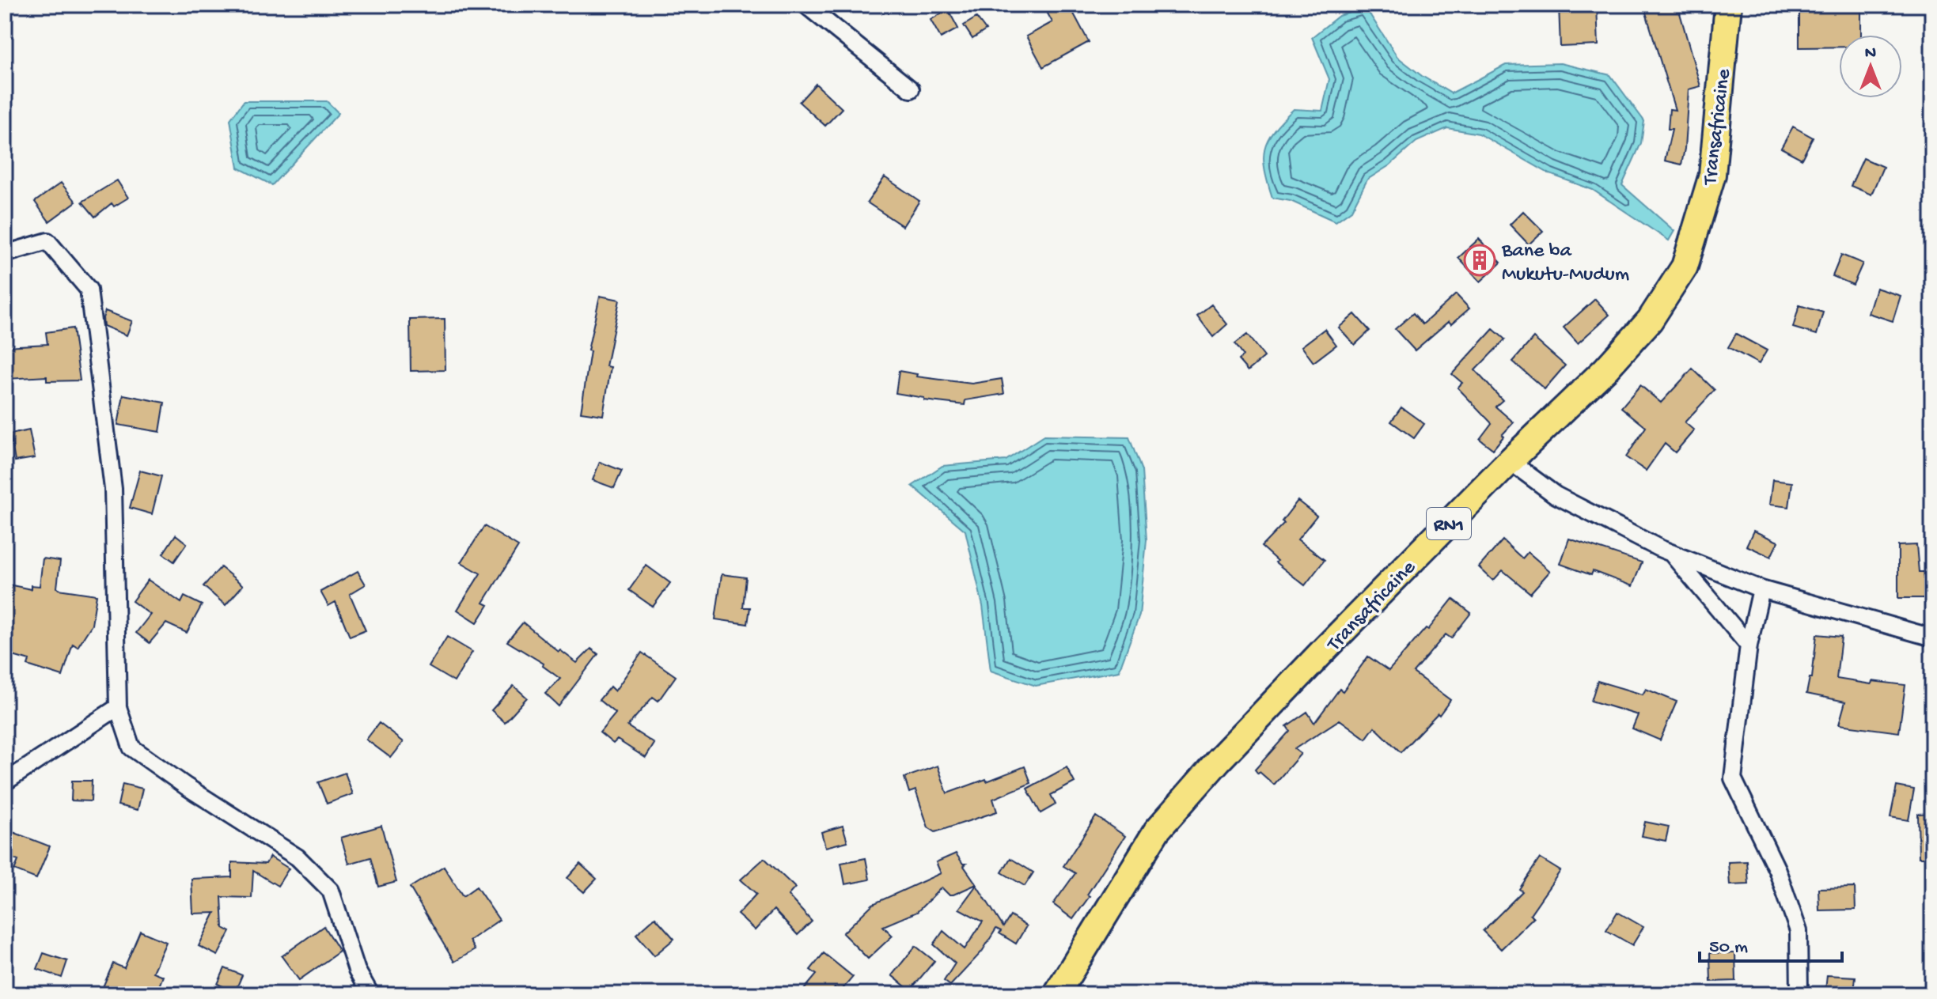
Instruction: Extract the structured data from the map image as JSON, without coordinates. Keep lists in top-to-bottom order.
{
  "streets": {
    "highway": ["Transafricaine", "RN1"]
  },
  "places": {
    "building": ["Bane ba Mukutu-Mudum"]
  },
  "scale_bar": "50 m",
  "north": "top"
}
